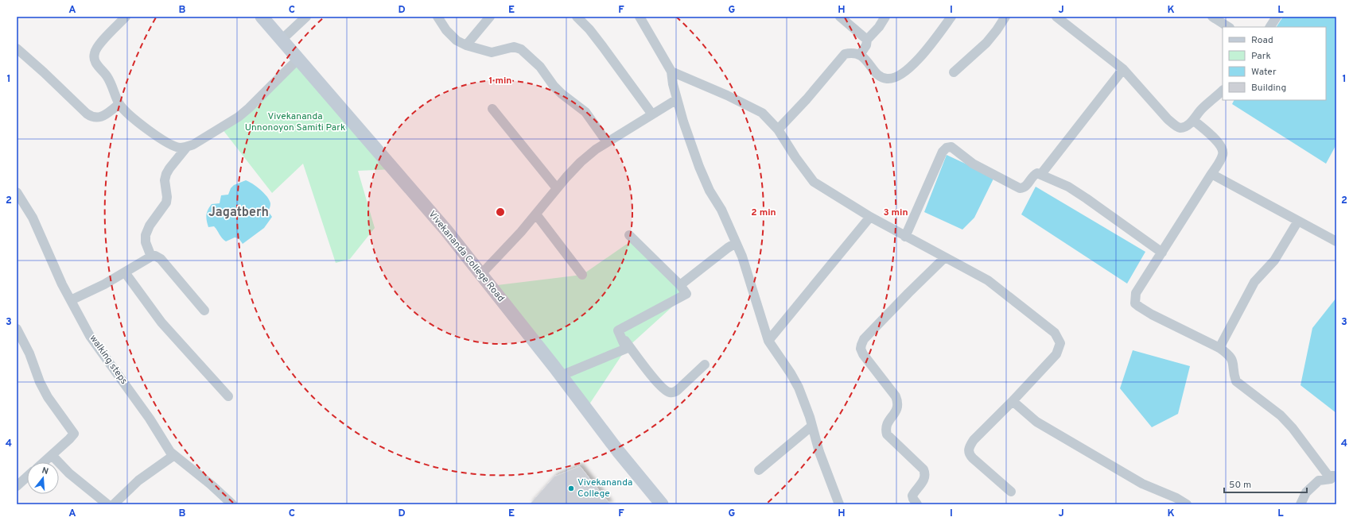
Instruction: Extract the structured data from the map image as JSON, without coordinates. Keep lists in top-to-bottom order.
{
  "streets": {
    "street": ["Vivekananda College Road", "walking steps"]
  },
  "districts": ["Jagatberh"],
  "parks": ["Vivekananda Unnonoyon Samiti Park"],
  "places": ["Vivekananda College"],
  "legend": [
    "Road",
    "Park",
    "Water",
    "Building"
  ],
  "scale_bar": "50 m",
  "north": "top",
  "grid": {
    "columns": [
      "A",
      "B",
      "C",
      "D",
      "E",
      "F",
      "G",
      "H",
      "I",
      "J",
      "K",
      "L"
    ],
    "rows": [
      "1",
      "2",
      "3",
      "4"
    ]
  },
  "rings": ["1 min", "2 min", "3 min"]
}
